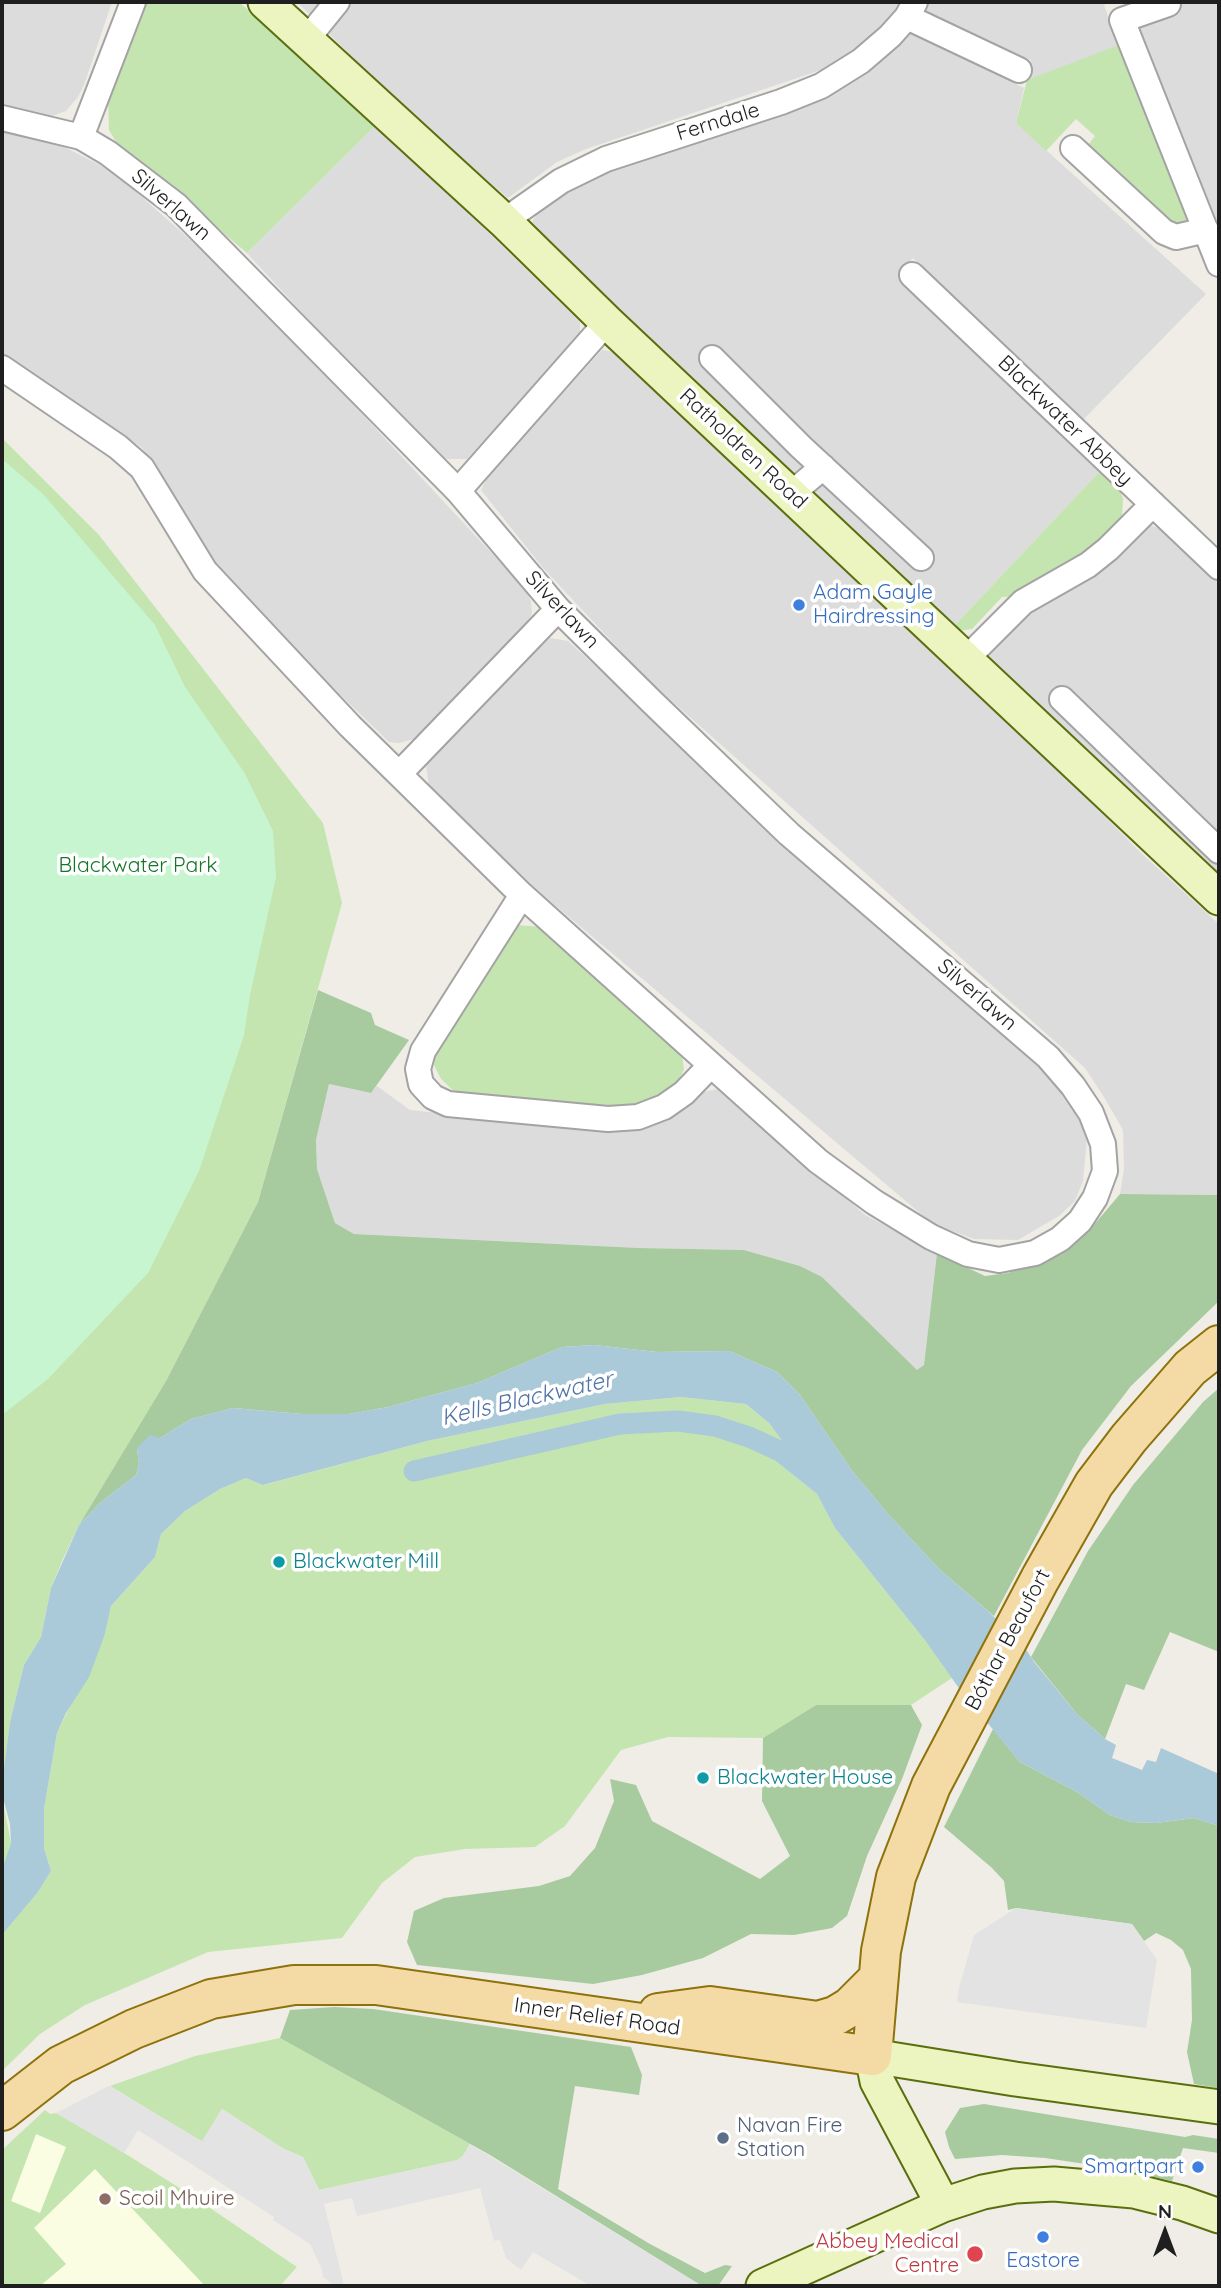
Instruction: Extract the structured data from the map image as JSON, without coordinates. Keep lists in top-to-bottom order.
{
  "streets": {
    "main road": ["Bóthar Beaufort", "Inner Relief Road"],
    "street": [
      "Ferndale",
      "Silverlawn",
      "Blackwater Abbey",
      "Ratholdren Road"
    ]
  },
  "crossings": [
    ["Ferndale", "Ratholdren Road"],
    ["Bóthar Beaufort", "Inner Relief Road"]
  ],
  "water": ["Kells Blackwater"],
  "parks": ["Blackwater Park"],
  "places": [
    "Adam Gayle Hairdressing",
    "Blackwater Mill",
    "Blackwater House",
    "Navan Fire Station",
    "Smartpart",
    "Scoil Mhuire",
    "Eastore",
    "Abbey Medical Centre"
  ],
  "north": "top"
}
